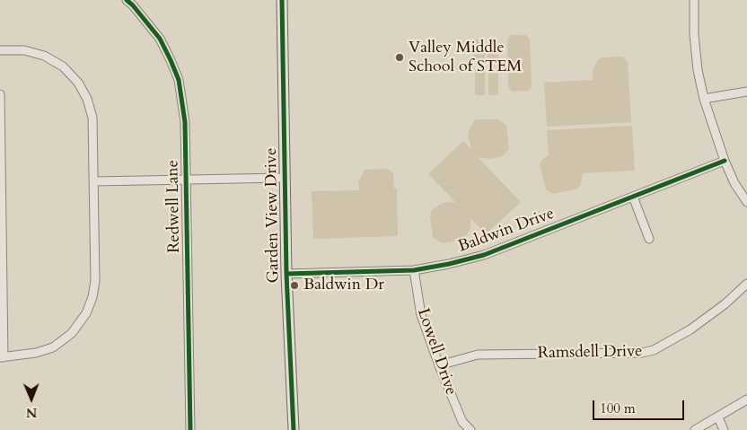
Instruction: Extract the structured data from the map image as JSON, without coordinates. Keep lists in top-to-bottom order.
{
  "streets": {
    "street": [
      "Redwell Lane",
      "Garden View Drive",
      "Baldwin Drive",
      "Lowell Drive",
      "Ramsdell Drive"
    ]
  },
  "crossings": [
    ["Garden View Drive", "Baldwin Drive"],
    ["Baldwin Drive", "Lowell Drive"],
    ["Lowell Drive", "Ramsdell Drive"]
  ],
  "places": ["Valley Middle School of STEM", "Baldwin Dr"],
  "scale_bar": "100 m",
  "north": "bottom"
}
